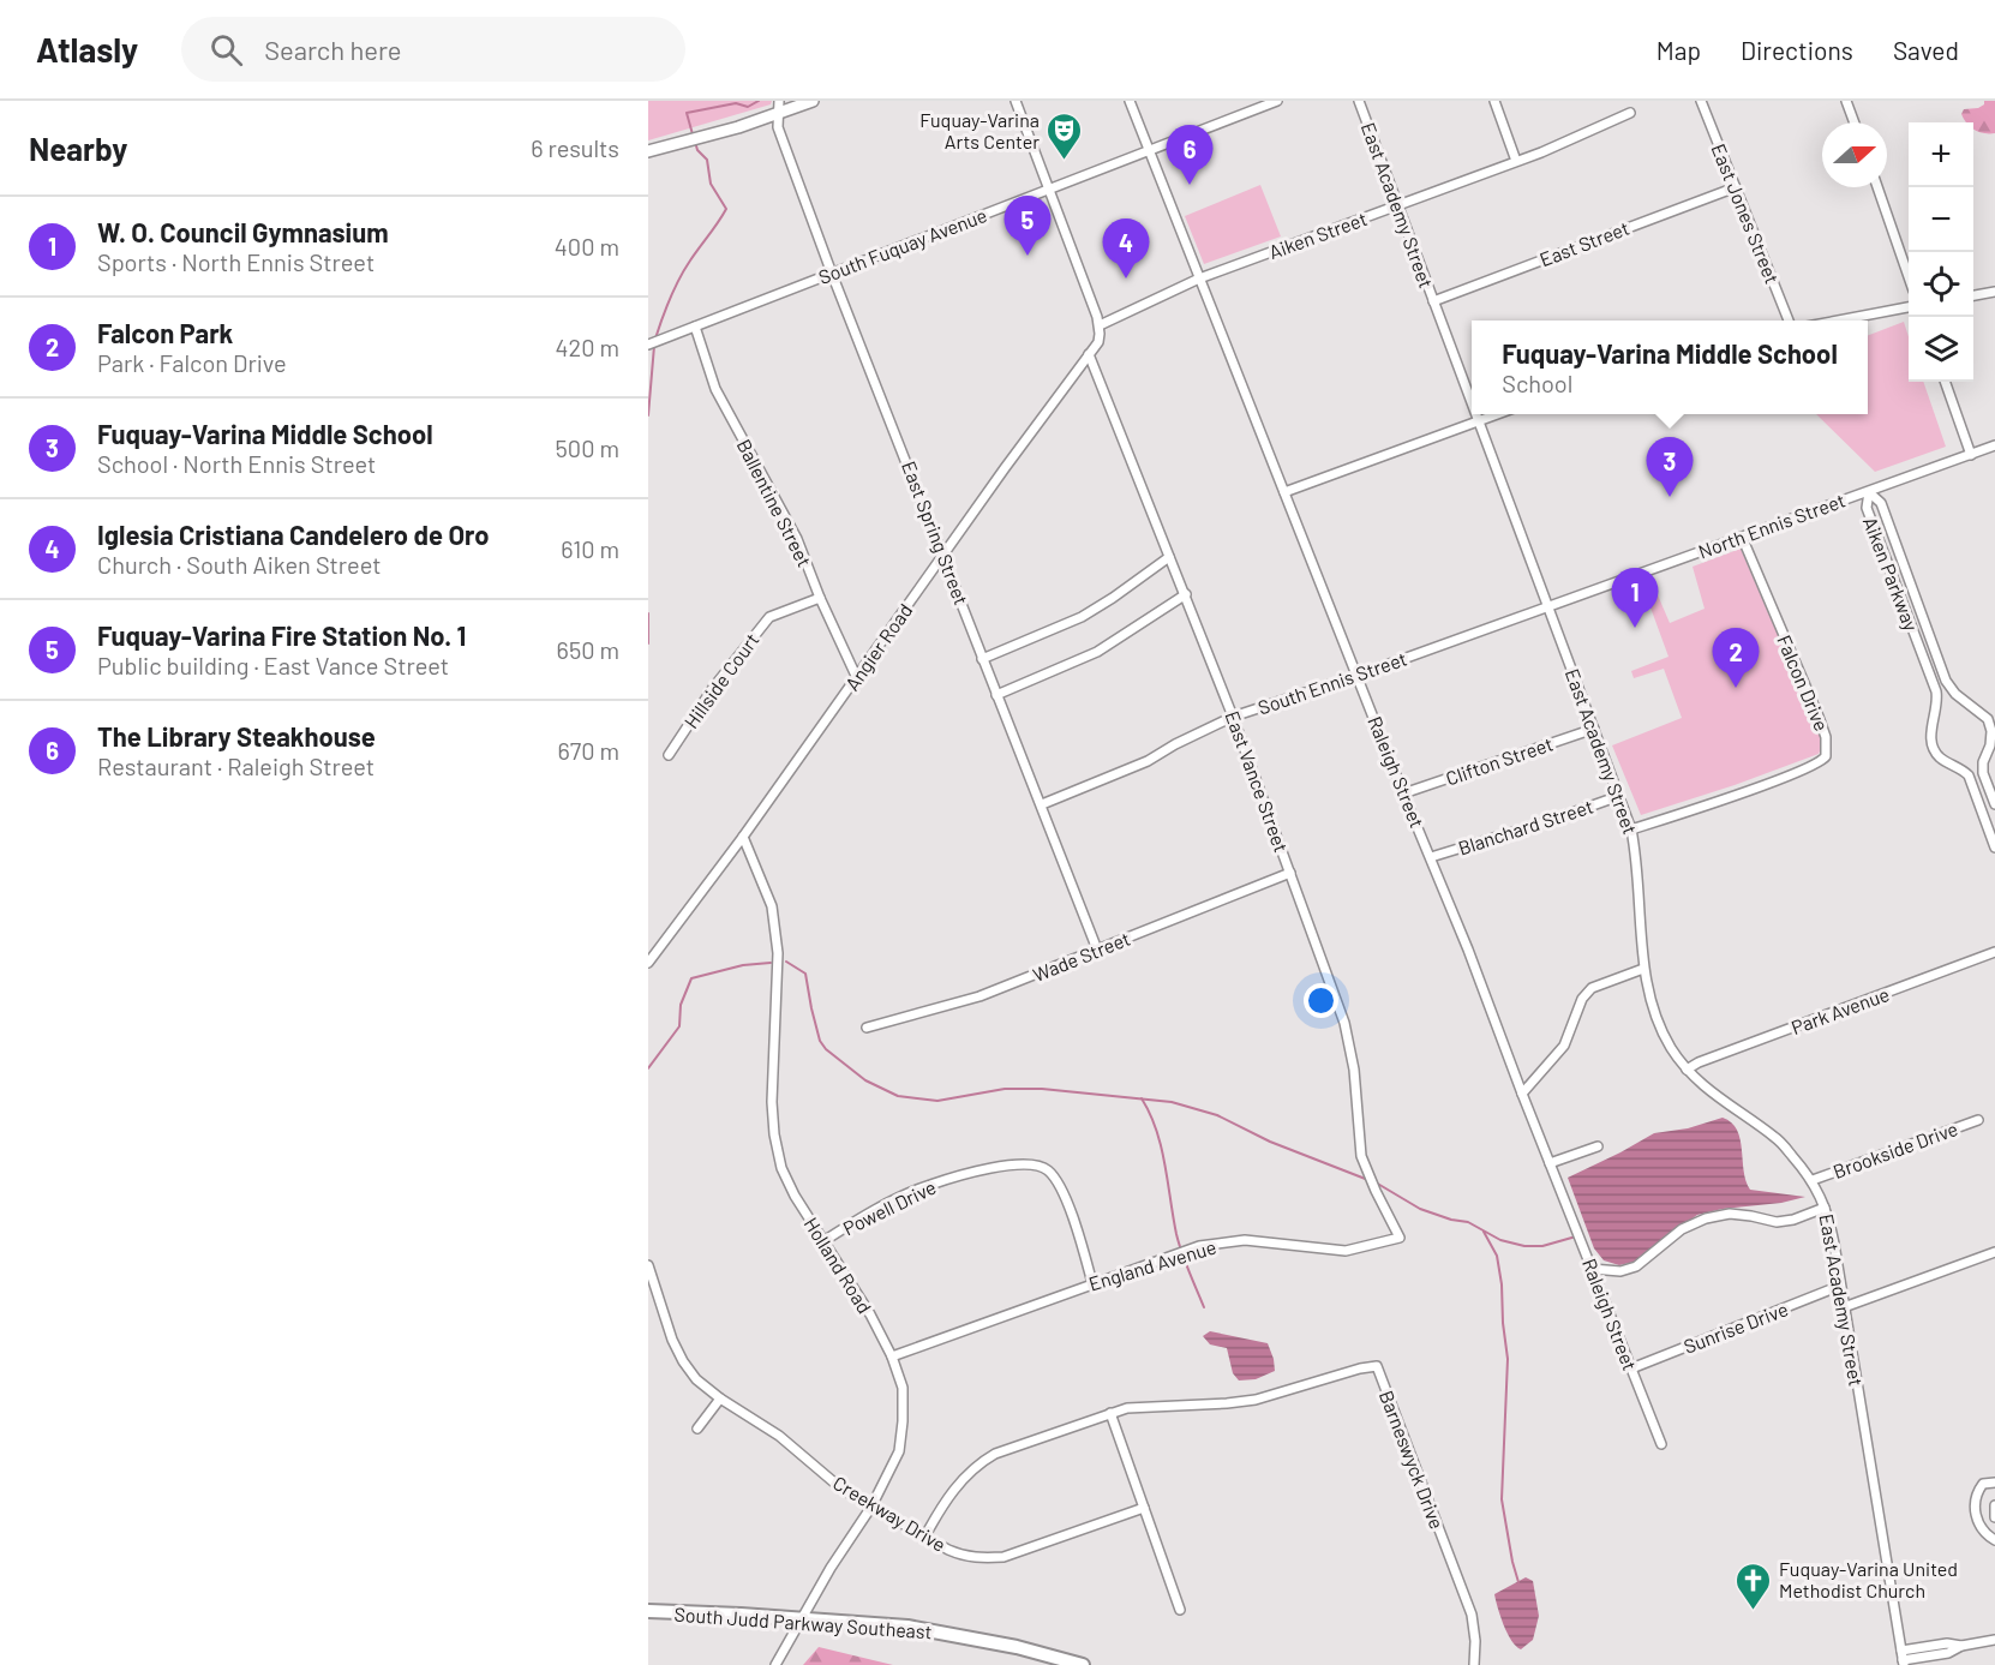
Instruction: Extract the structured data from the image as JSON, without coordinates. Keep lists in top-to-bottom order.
{
  "streets": {
    "highway": ["South Judd Parkway Southeast"],
    "street": [
      "East Academy Street",
      "East Jones Street",
      "Aiken Street",
      "East Street",
      "South Fuquay Avenue",
      "Ballentine Street",
      "North Ennis Street",
      "East Spring Street",
      "Aiken Parkway",
      "Angier Road",
      "Hillside Court",
      "South Ennis Street",
      "Falcon Drive",
      "Clifton Street",
      "Raleigh Street",
      "East Vance Street",
      "Blanchard Street",
      "Wade Street",
      "Park Avenue",
      "Brookside Drive",
      "Powell Drive",
      "Holland Road",
      "England Avenue",
      "Sunrise Drive",
      "Barneswyck Drive",
      "Creekway Drive"
    ]
  },
  "crossings": [
    ["East Academy Street", "Aiken Street"],
    ["East Academy Street", "East Street"],
    ["East Academy Street", "North Ennis Street"],
    ["East Academy Street", "South Ennis Street"],
    ["East Academy Street", "Falcon Drive"],
    ["East Academy Street", "Clifton Street"],
    ["East Academy Street", "Blanchard Street"],
    ["East Academy Street", "Park Avenue"],
    ["East Academy Street", "Brookside Drive"],
    ["East Academy Street", "Sunrise Drive"],
    ["East Jones Street", "East Street"],
    ["Aiken Street", "Angier Road"],
    ["Aiken Street", "Raleigh Street"],
    ["South Fuquay Avenue", "Ballentine Street"],
    ["South Fuquay Avenue", "East Spring Street"],
    ["South Fuquay Avenue", "Raleigh Street"],
    ["Ballentine Street", "Angier Road"],
    ["Ballentine Street", "Hillside Court"],
    ["North Ennis Street", "Aiken Parkway"],
    ["North Ennis Street", "South Ennis Street"],
    ["North Ennis Street", "Falcon Drive"],
    ["East Spring Street", "Angier Road"],
    ["East Spring Street", "South Ennis Street"],
    ["East Spring Street", "Wade Street"],
    ["Angier Road", "East Vance Street"],
    ["Angier Road", "Holland Road"],
    ["South Ennis Street", "Raleigh Street"],
    ["South Ennis Street", "East Vance Street"],
    ["Clifton Street", "Raleigh Street"],
    ["Raleigh Street", "Blanchard Street"],
    ["Raleigh Street", "Sunrise Drive"],
    ["East Vance Street", "Wade Street"],
    ["East Vance Street", "England Avenue"],
    ["Powell Drive", "Holland Road"],
    ["Powell Drive", "England Avenue"],
    ["Holland Road", "England Avenue"],
    ["Holland Road", "Creekway Drive"],
    ["Holland Road", "South Judd Parkway Southeast"],
    ["Barneswyck Drive", "Creekway Drive"]
  ],
  "places": {
    "theatre": ["Fuquay-Varina Arts Center"],
    "church": ["Fuquay-Varina United Methodist Church"]
  },
  "north": "right",
  "page": {
    "header": "Atlasly",
    "search": "Search here",
    "nav": ["Map", "Directions", "Saved"],
    "heading": ["Nearby", "6 results"],
    "map_buttons": ["+", "−"],
    "pins": [
      "6",
      "5",
      "4",
      "3",
      "1",
      "2"
    ],
    "list": [
      {
        "mark": "1",
        "name": "W. O. Council Gymnasium",
        "note": "Sports · North Ennis Street",
        "value": "400 m"
      },
      {
        "mark": "2",
        "name": "Falcon Park",
        "note": "Park · Falcon Drive",
        "value": "420 m"
      },
      {
        "mark": "3",
        "name": "Fuquay-Varina Middle School",
        "note": "School · North Ennis Street",
        "value": "500 m"
      },
      {
        "mark": "4",
        "name": "Iglesia Cristiana Candelero de Oro",
        "note": "Church · South Aiken Street",
        "value": "610 m"
      },
      {
        "mark": "5",
        "name": "Fuquay-Varina Fire Station No. 1",
        "note": "Public building · East Vance Street",
        "value": "650 m"
      },
      {
        "mark": "6",
        "name": "The Library Steakhouse",
        "note": "Restaurant · Raleigh Street",
        "value": "670 m"
      }
    ],
    "popup": ["Fuquay-Varina Middle School", "School"]
  }
}
